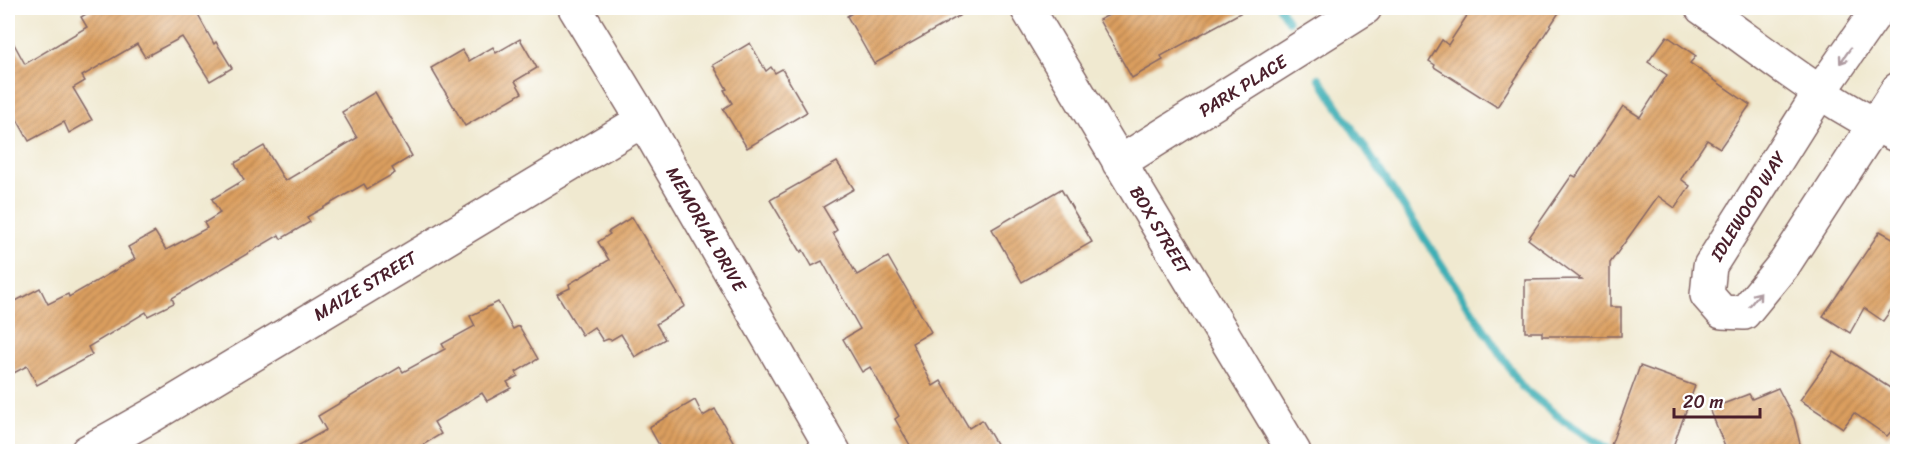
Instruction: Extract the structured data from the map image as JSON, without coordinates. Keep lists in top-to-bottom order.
{
  "streets": {
    "street": [
      "PARK PLACE",
      "IDLEWOOD WAY",
      "MEMORIAL DRIVE",
      "BOX STREET",
      "MAIZE STREET"
    ]
  },
  "crossings": [
    ["PARK PLACE", "BOX STREET"],
    ["MEMORIAL DRIVE", "MAIZE STREET"]
  ],
  "scale_bar": "20 m"
}
